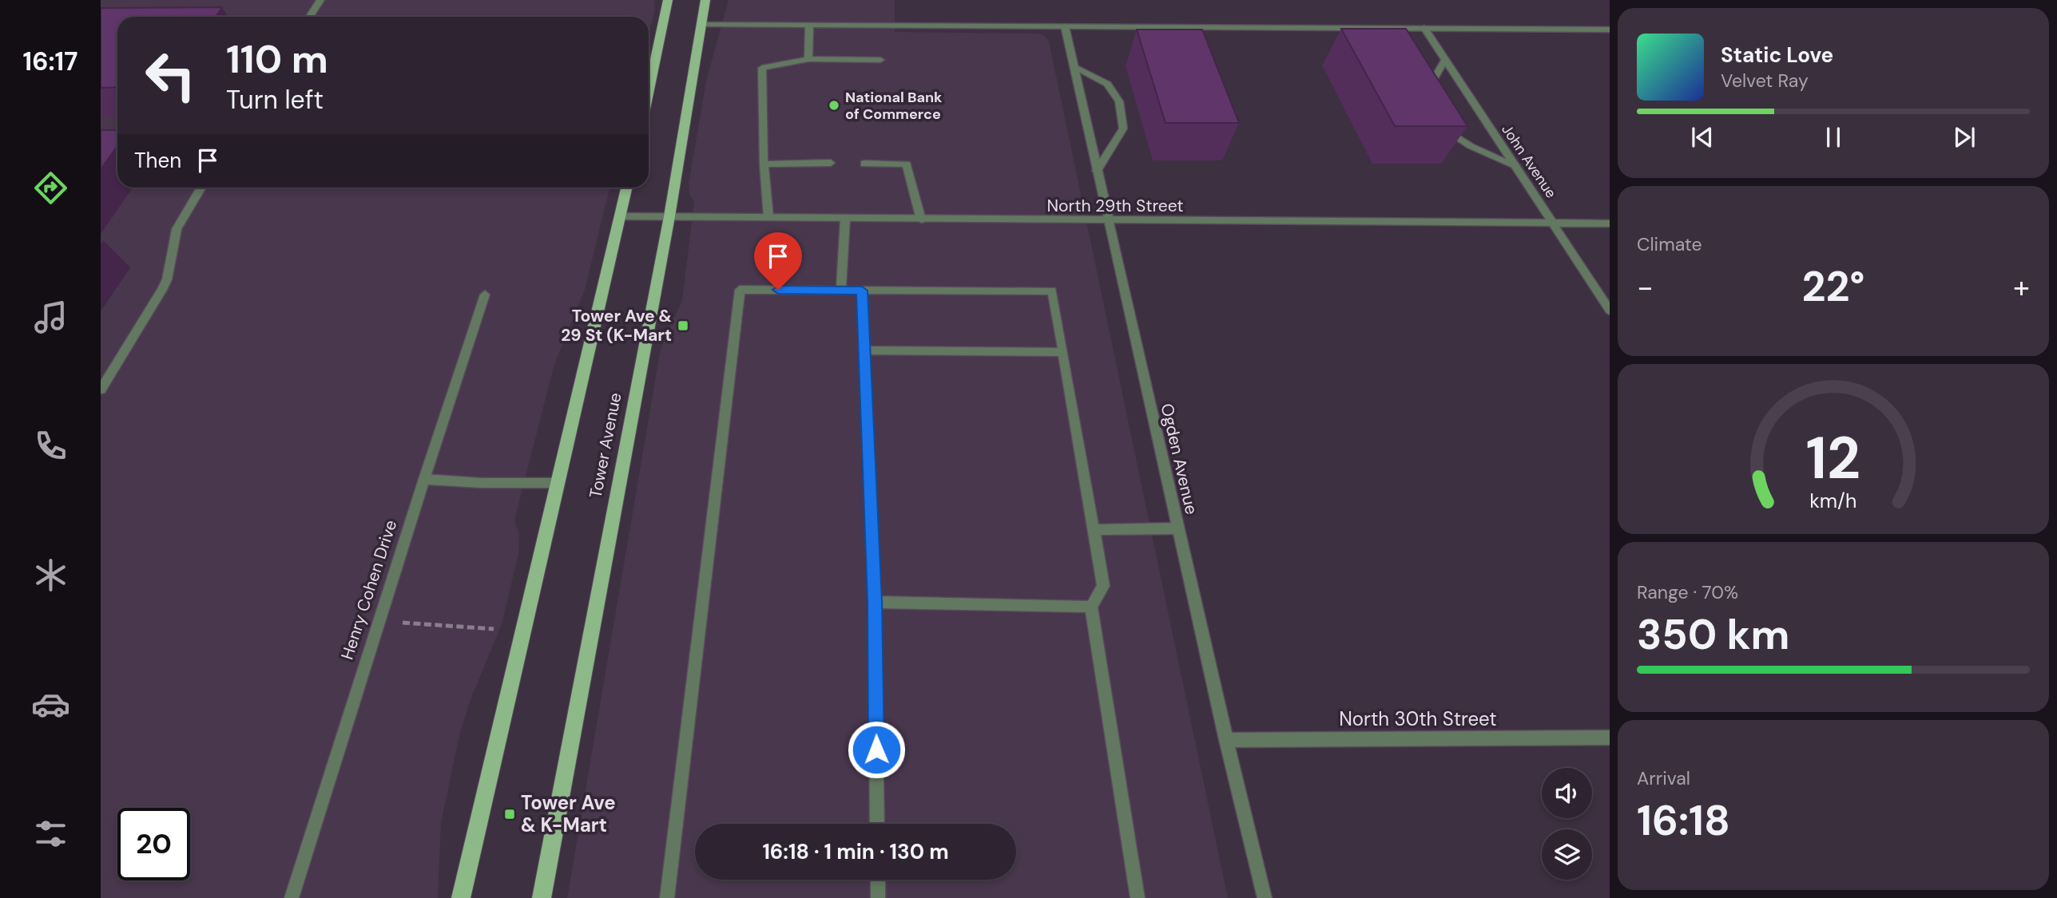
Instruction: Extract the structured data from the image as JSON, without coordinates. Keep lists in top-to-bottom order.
{
  "streets": {
    "main road": ["Tower Avenue"],
    "street": [
      "John Avenue",
      "North 29th Street",
      "Ogden Avenue",
      "Henry Cohen Drive",
      "North 30th Street"
    ]
  },
  "crossings": [
    ["John Avenue", "North 29th Street"],
    ["North 29th Street", "Tower Avenue"],
    ["North 29th Street", "Ogden Avenue"],
    ["Ogden Avenue", "North 30th Street"]
  ],
  "places": {
    "other": ["National Bank of Commerce"],
    "transit": ["Tower Ave & 29 St (K-Mart", "Tower Ave & K-Mart"]
  },
  "page": {
    "tabs": "16:17",
    "turn": ["110 m", "Turn left"],
    "song": ["Static Love", "Velvet Ray"],
    "then": "Then",
    "tile": [
      "Climate",
      ["Range · 70%", "350 km"],
      ["Arrival", "16:18"]
    ],
    "heat": ["−", "22°", "+"],
    "limit": "20",
    "trip": "16:18 · 1 min · 130 m",
    "gauge": ["12", "km/h"]
  }
}
